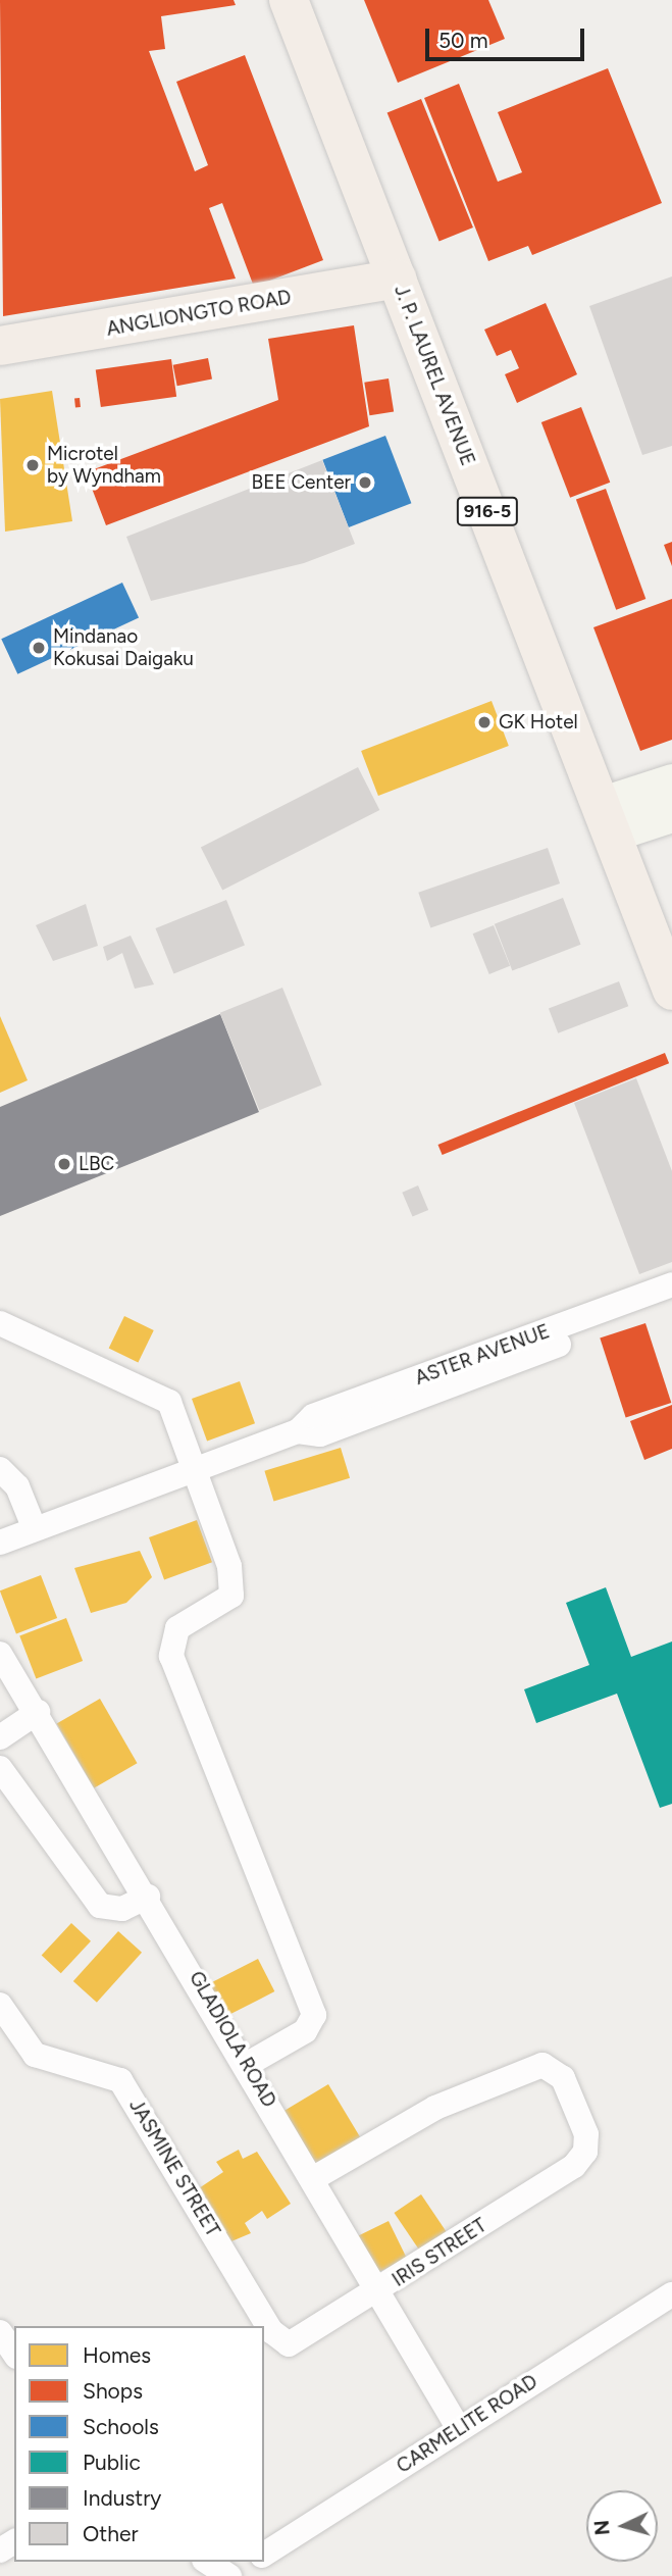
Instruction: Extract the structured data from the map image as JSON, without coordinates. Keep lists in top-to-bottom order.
{
  "streets": {
    "main road": ["ANGLIONGTO ROAD", "J. P. LAUREL AVENUE", "916-5"],
    "street": [
      "ASTER AVENUE",
      "GLADIOLA ROAD",
      "JASMINE STREET",
      "IRIS STREET",
      "CARMELITE ROAD"
    ]
  },
  "crossings": [
    ["ANGLIONGTO ROAD", "J. P. LAUREL AVENUE"],
    ["GLADIOLA ROAD", "IRIS STREET"],
    ["GLADIOLA ROAD", "CARMELITE ROAD"],
    ["JASMINE STREET", "IRIS STREET"]
  ],
  "places": [
    "Microtel by Wyndham",
    "BEE Center",
    "Mindanao Kokusai Daigaku",
    "GK Hotel",
    "LBC"
  ],
  "legend": [
    "Homes",
    "Shops",
    "Schools",
    "Public",
    "Industry",
    "Other"
  ],
  "scale_bar": "50 m",
  "north": "left"
}
